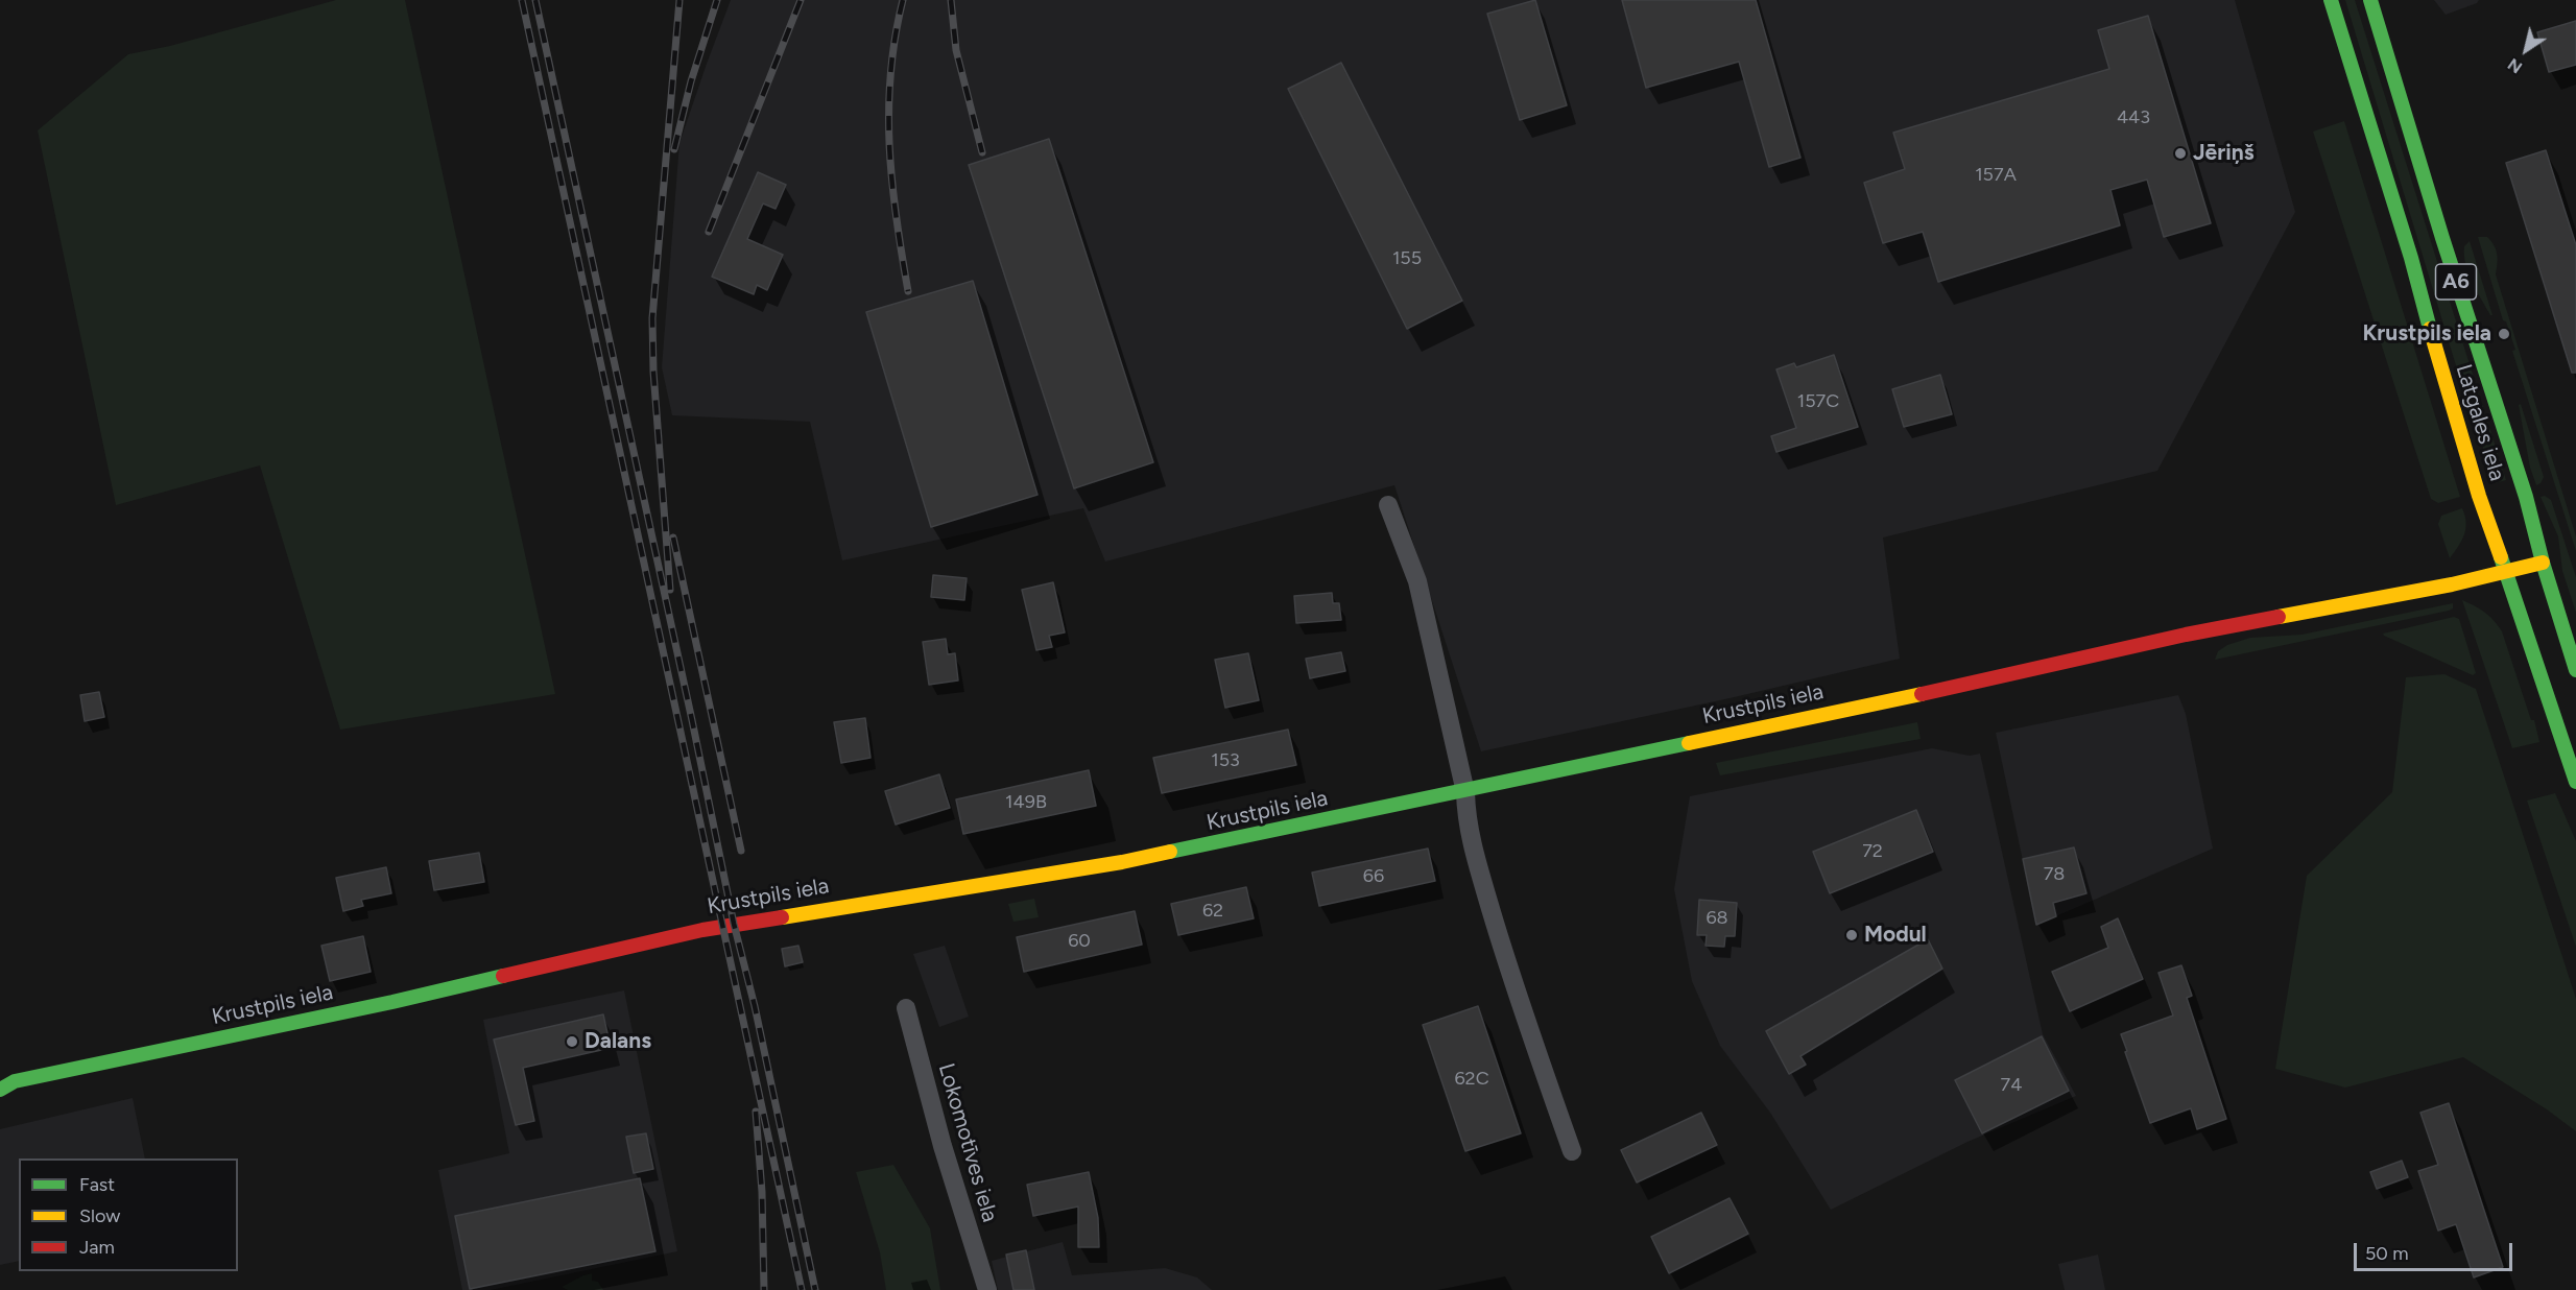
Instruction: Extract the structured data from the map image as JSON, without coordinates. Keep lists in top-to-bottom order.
{
  "streets": {
    "main road": ["A6", "Latgales iela", "Krustpils iela"],
    "street": ["Lokomotīves iela"]
  },
  "crossings": [
    ["Latgales iela", "Krustpils iela"]
  ],
  "places": [
    "Jēriņš",
    "Krustpils iela",
    "Modul",
    "Dalans"
  ],
  "house_numbers": [
    "443",
    "157A",
    "155",
    "157C",
    "153",
    "149B",
    "72",
    "78",
    "66",
    "62",
    "68",
    "60",
    "62C",
    "74"
  ],
  "legend": ["Fast", "Slow", "Jam"],
  "scale_bar": "50 m",
  "north": "bottom left"
}
